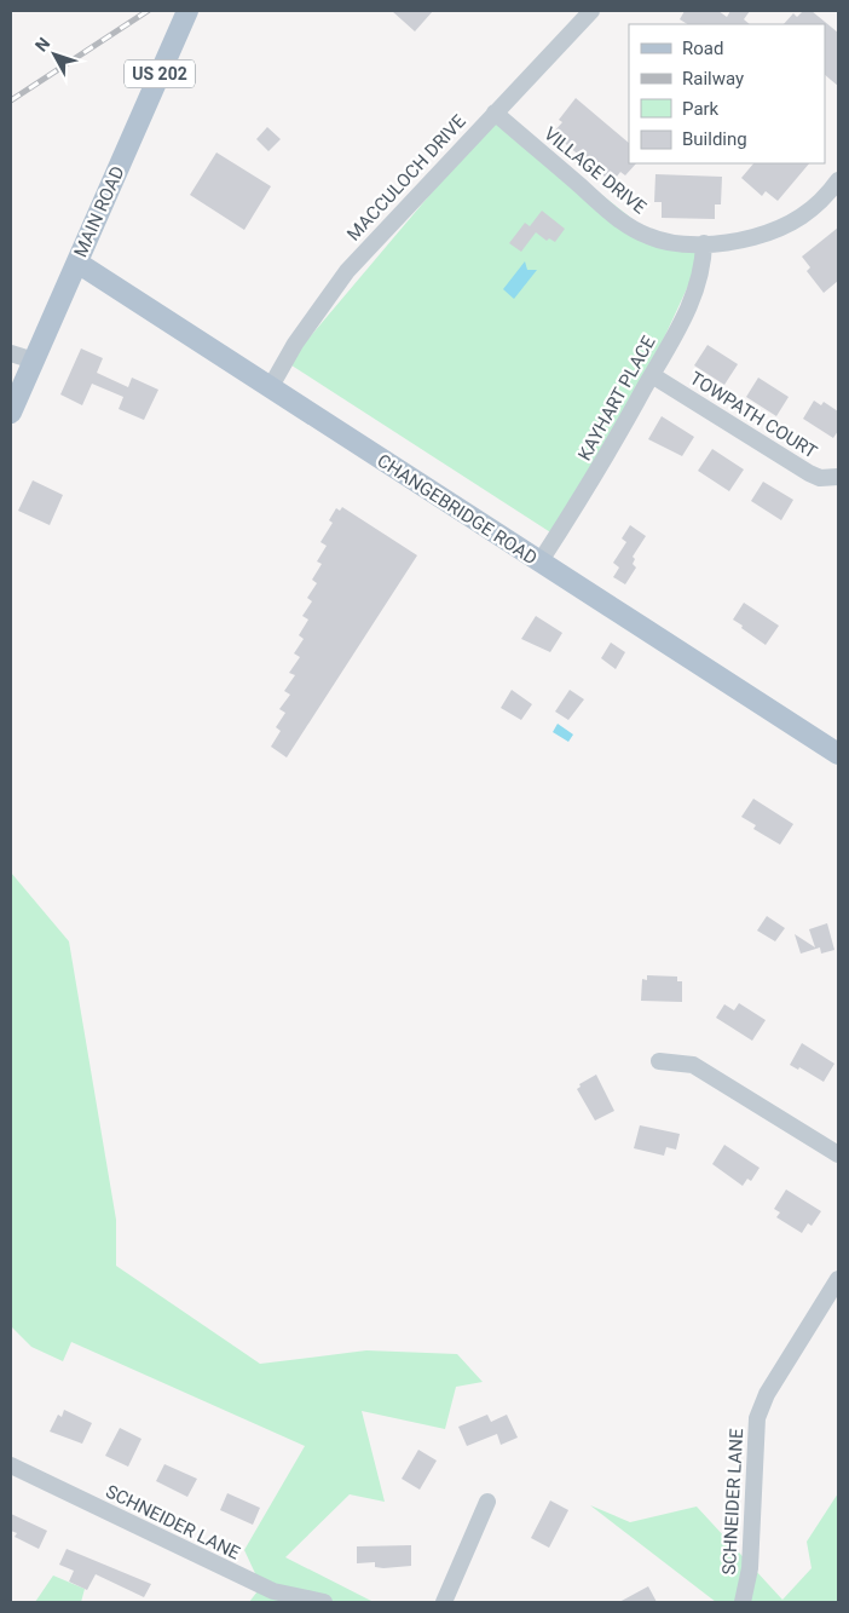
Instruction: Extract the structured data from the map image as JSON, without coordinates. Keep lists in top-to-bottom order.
{
  "streets": {
    "main road": ["US 202", "MAIN ROAD", "CHANGEBRIDGE ROAD"],
    "street": [
      "VILLAGE DRIVE",
      "MACCULOCH DRIVE",
      "KAYHART PLACE",
      "TOWPATH COURT",
      "SCHNEIDER LANE"
    ]
  },
  "crossings": [
    ["VILLAGE DRIVE", "MACCULOCH DRIVE"],
    ["VILLAGE DRIVE", "KAYHART PLACE"],
    ["MACCULOCH DRIVE", "CHANGEBRIDGE ROAD"],
    ["MAIN ROAD", "CHANGEBRIDGE ROAD"],
    ["KAYHART PLACE", "TOWPATH COURT"],
    ["KAYHART PLACE", "CHANGEBRIDGE ROAD"]
  ],
  "legend": [
    "Road",
    "Railway",
    "Park",
    "Building"
  ],
  "north": "top left"
}
